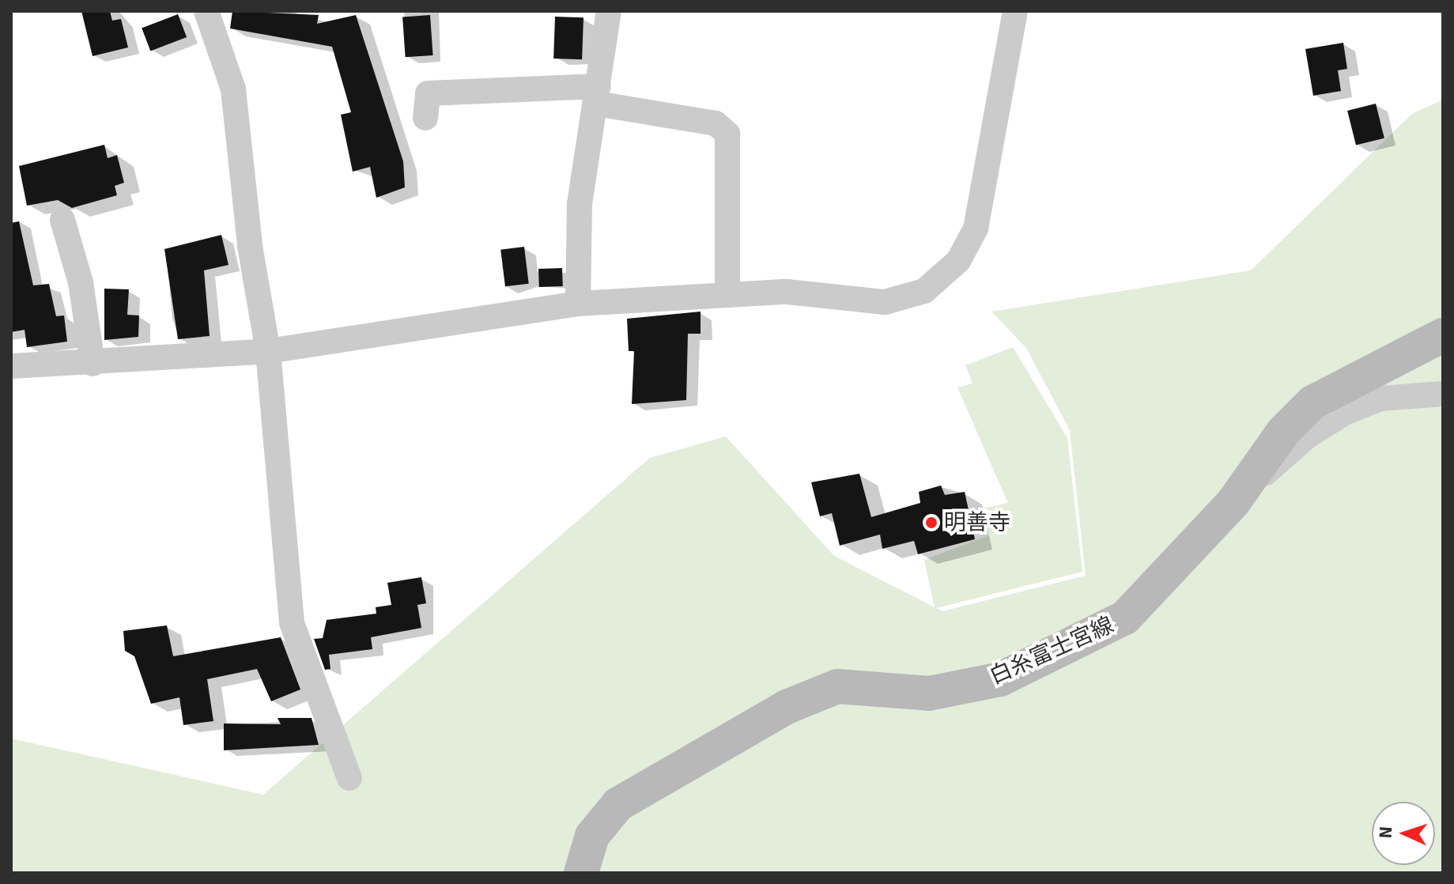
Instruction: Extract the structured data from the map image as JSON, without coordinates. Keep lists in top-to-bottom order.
{
  "streets": {
    "main road": ["白糸富士宮線"]
  },
  "places": ["明善寺"],
  "north": "left"
}
